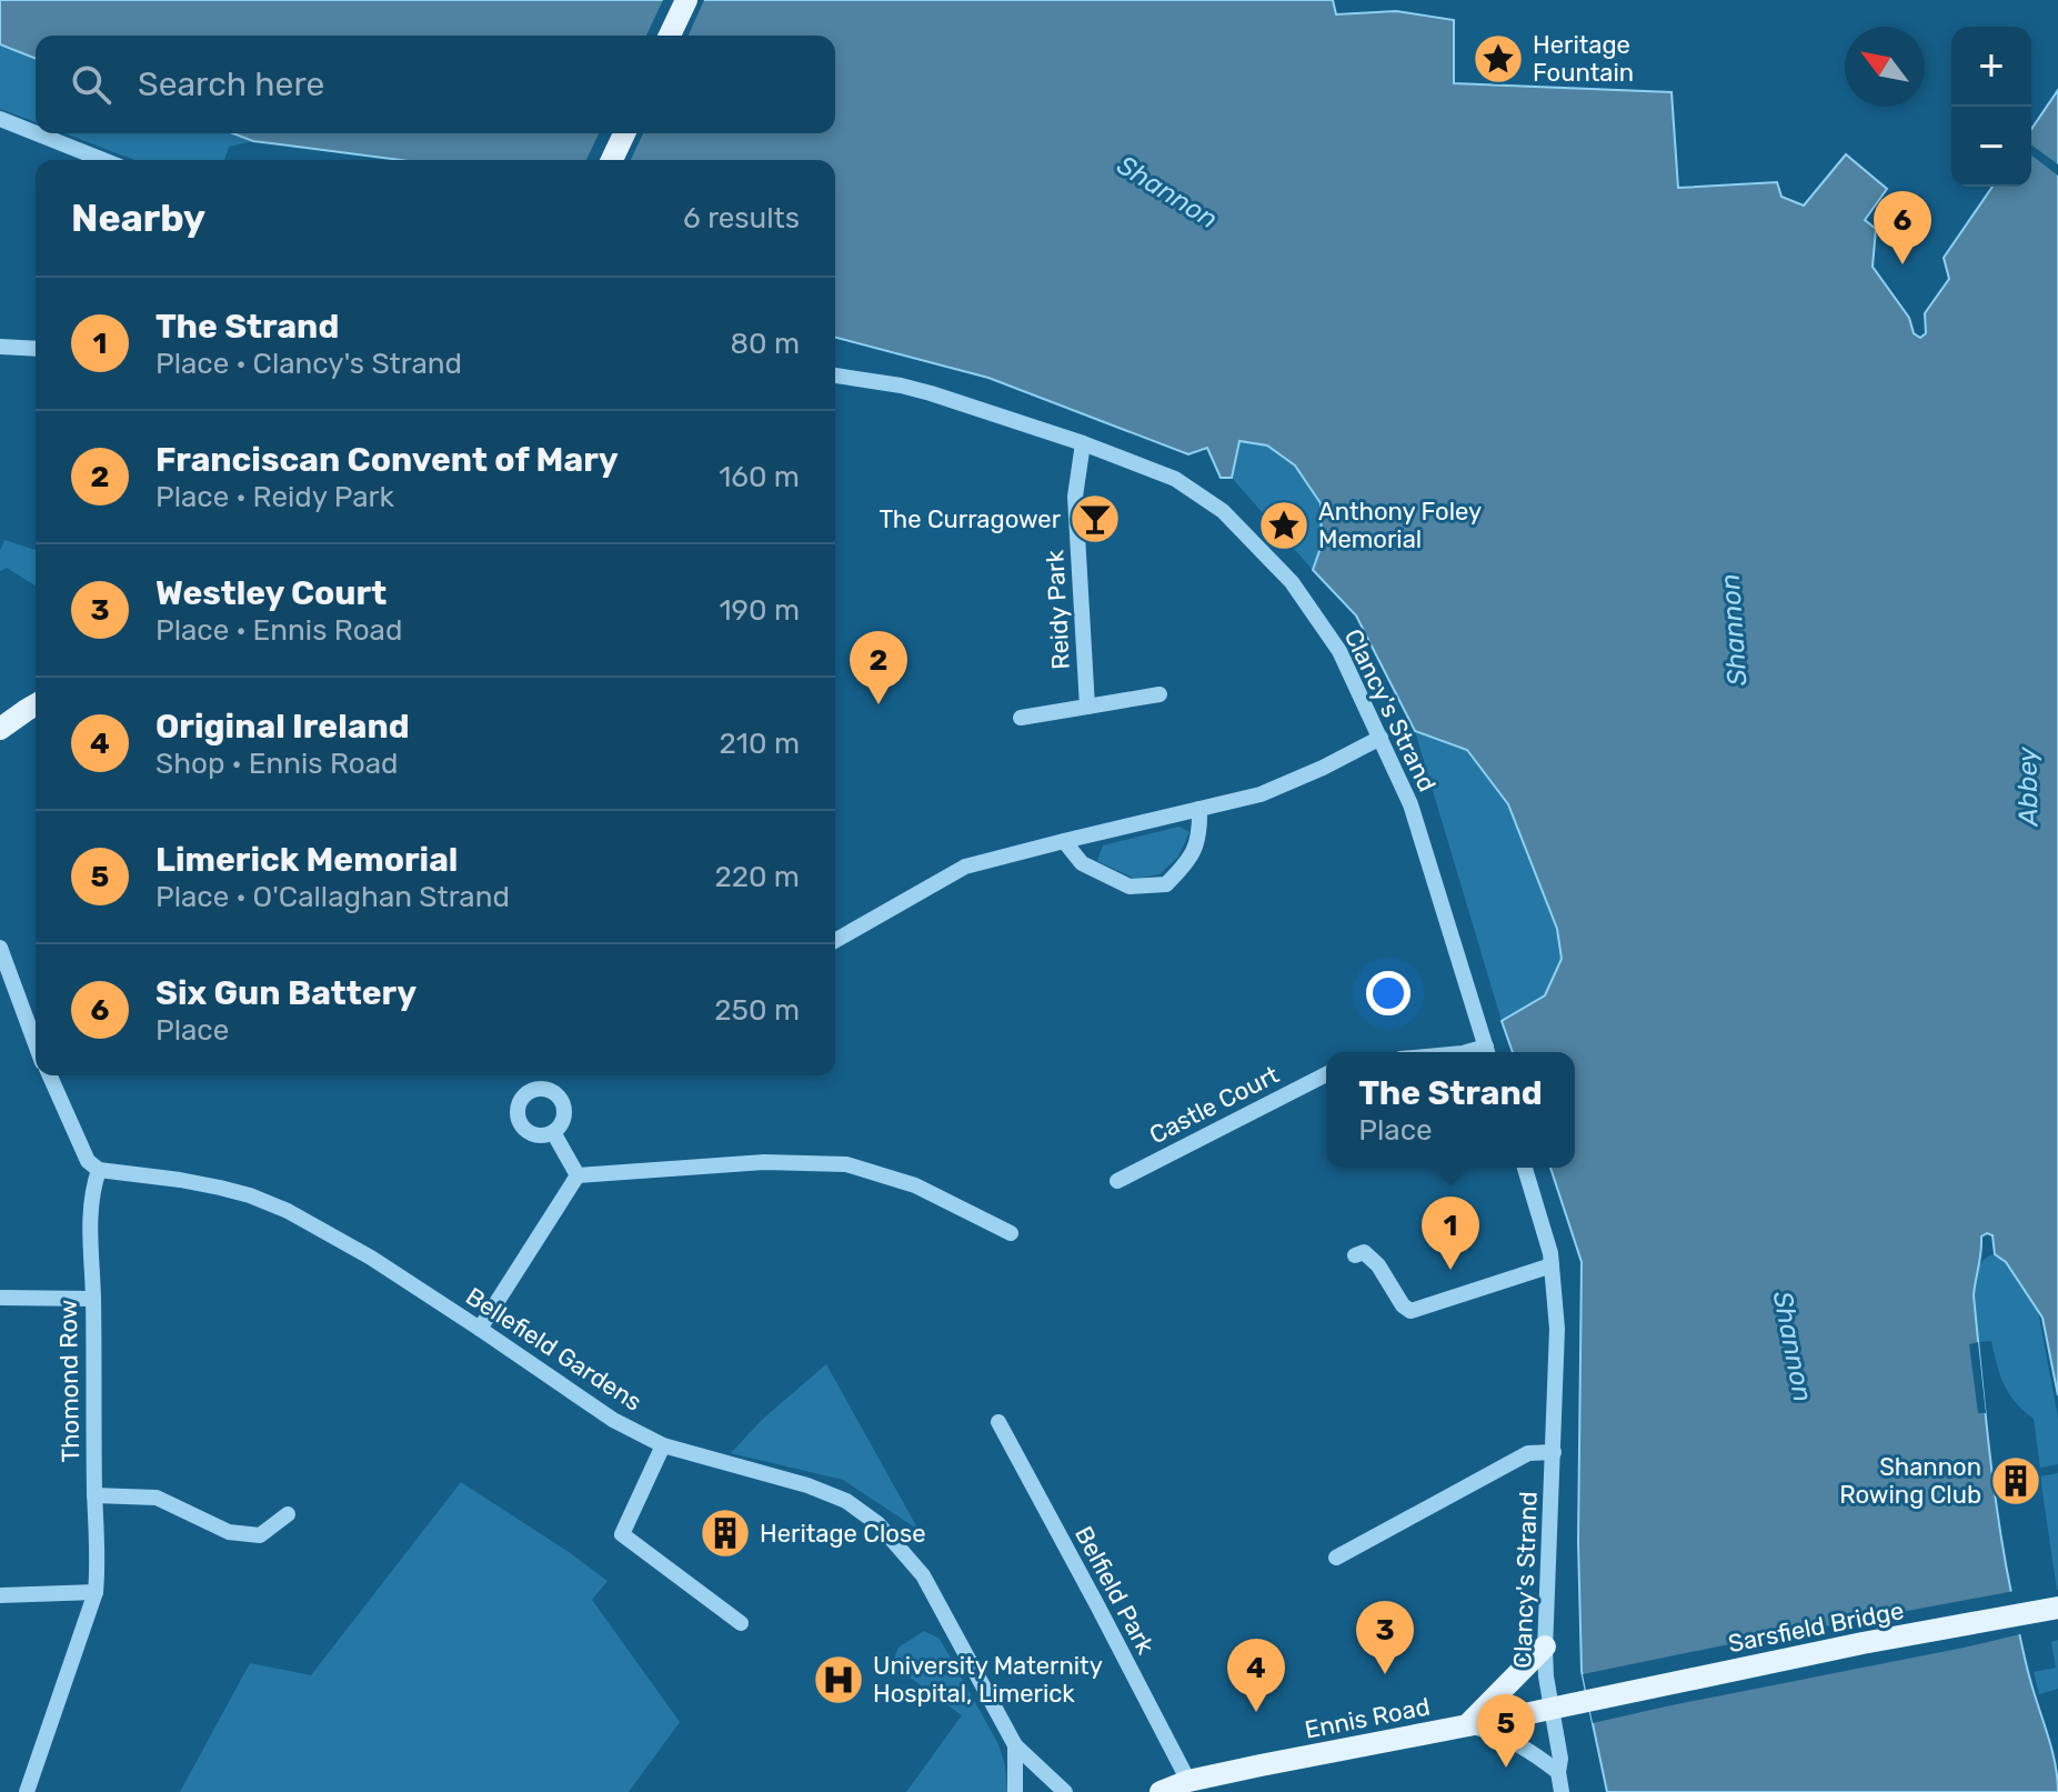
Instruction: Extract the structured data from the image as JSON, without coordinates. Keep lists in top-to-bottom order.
{
  "streets": {
    "main road": ["Sarsfield Bridge", "Ennis Road"],
    "street": [
      "Reidy Park",
      "Clancy's Strand",
      "Castle Court",
      "Bellefield Gardens",
      "Thomond Row",
      "Belfield Park"
    ]
  },
  "crossings": [
    ["Reidy Park", "Clancy's Strand"],
    ["Clancy's Strand", "Ennis Road"],
    ["Bellefield Gardens", "Thomond Row"],
    ["Belfield Park", "Ennis Road"],
    ["Sarsfield Bridge", "Ennis Road"]
  ],
  "water": ["Shannon", "Abbey"],
  "places": {
    "place": ["Heritage Fountain", "Anthony Foley Memorial"],
    "bar": ["The Curragower"],
    "building": ["Shannon Rowing Club", "Heritage Close"],
    "hospital": ["University Maternity Hospital, Limerick"]
  },
  "north": "top left",
  "page": {
    "map_buttons": ["+", "−"],
    "search": "Search here",
    "heading": ["Nearby", "6 results"],
    "pins": [
      "6",
      "2",
      "1",
      "3",
      "4",
      "5"
    ],
    "list": [
      {
        "mark": "1",
        "name": "The Strand",
        "note": "Place · Clancy's Strand",
        "value": "80 m"
      },
      {
        "mark": "2",
        "name": "Franciscan Convent of Mary",
        "note": "Place · Reidy Park",
        "value": "160 m"
      },
      {
        "mark": "3",
        "name": "Westley Court",
        "note": "Place · Ennis Road",
        "value": "190 m"
      },
      {
        "mark": "4",
        "name": "Original Ireland",
        "note": "Shop · Ennis Road",
        "value": "210 m"
      },
      {
        "mark": "5",
        "name": "Limerick Memorial",
        "note": "Place · O'Callaghan Strand",
        "value": "220 m"
      },
      {
        "mark": "6",
        "name": "Six Gun Battery",
        "note": "Place",
        "value": "250 m"
      }
    ],
    "popup": ["The Strand", "Place"]
  }
}
